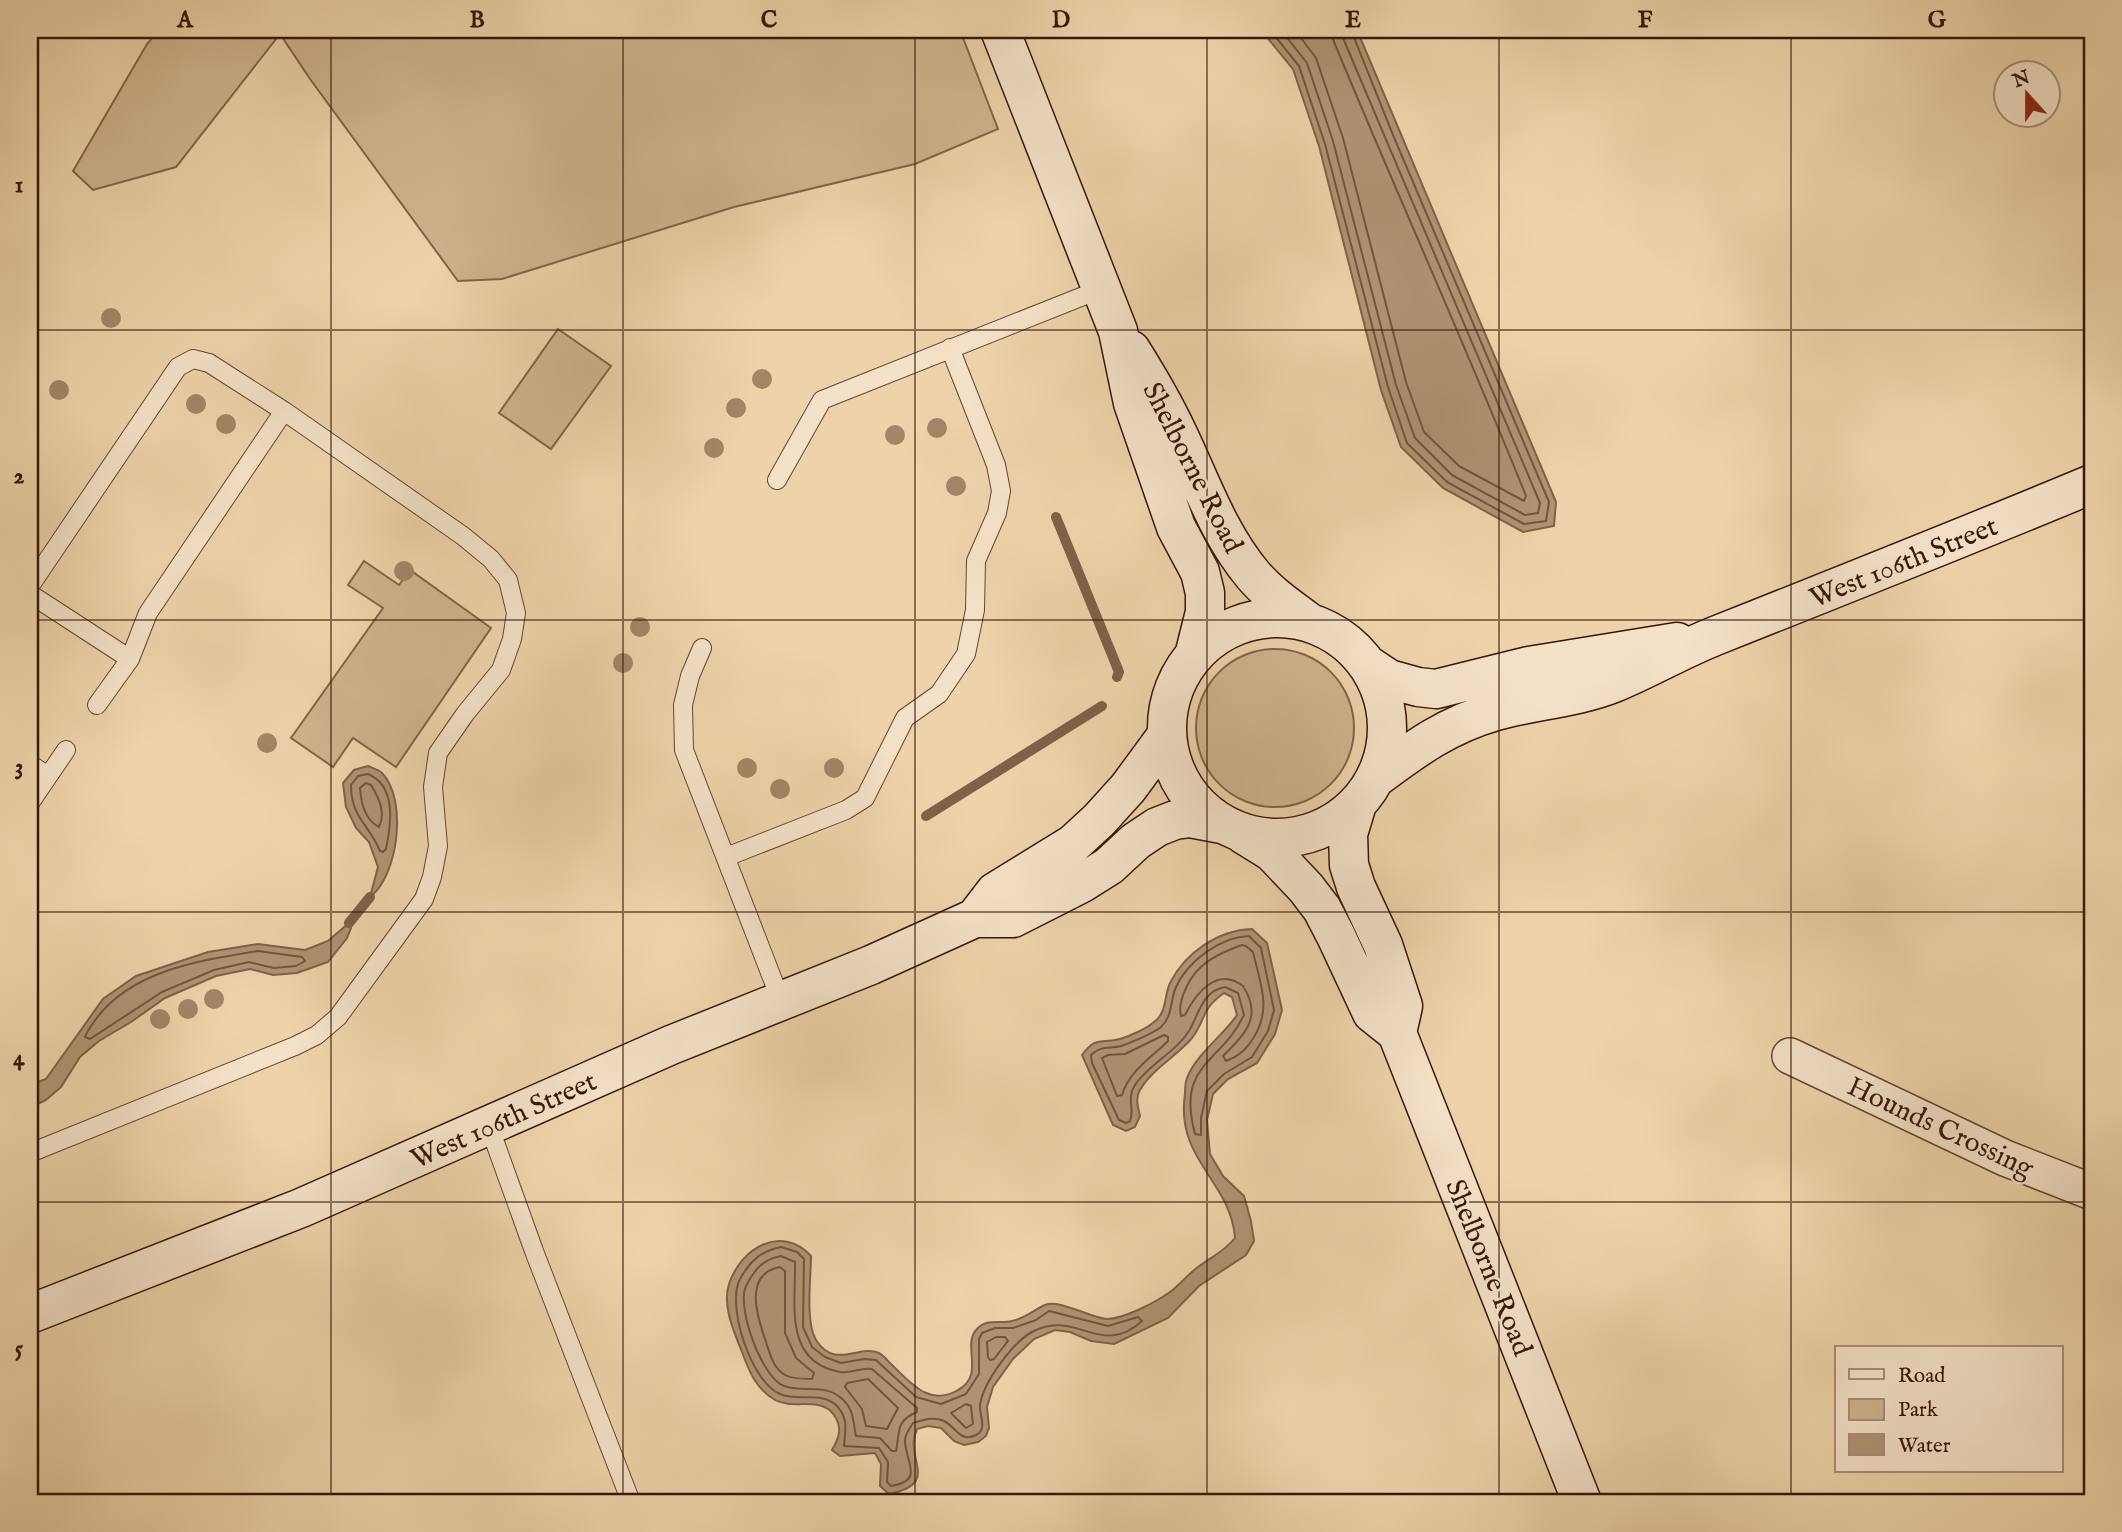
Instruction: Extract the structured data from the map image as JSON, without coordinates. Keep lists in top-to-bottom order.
{
  "streets": {
    "street": ["Shelborne Road", "West 106th Street", "Hounds Crossing"]
  },
  "crossings": [
    ["Shelborne Road", "West 106th Street"]
  ],
  "legend": ["Road", "Park", "Water"],
  "north": "top",
  "grid": {
    "columns": [
      "A",
      "B",
      "C",
      "D",
      "E",
      "F",
      "G"
    ],
    "rows": [
      "1",
      "2",
      "3",
      "4",
      "5"
    ]
  }
}
